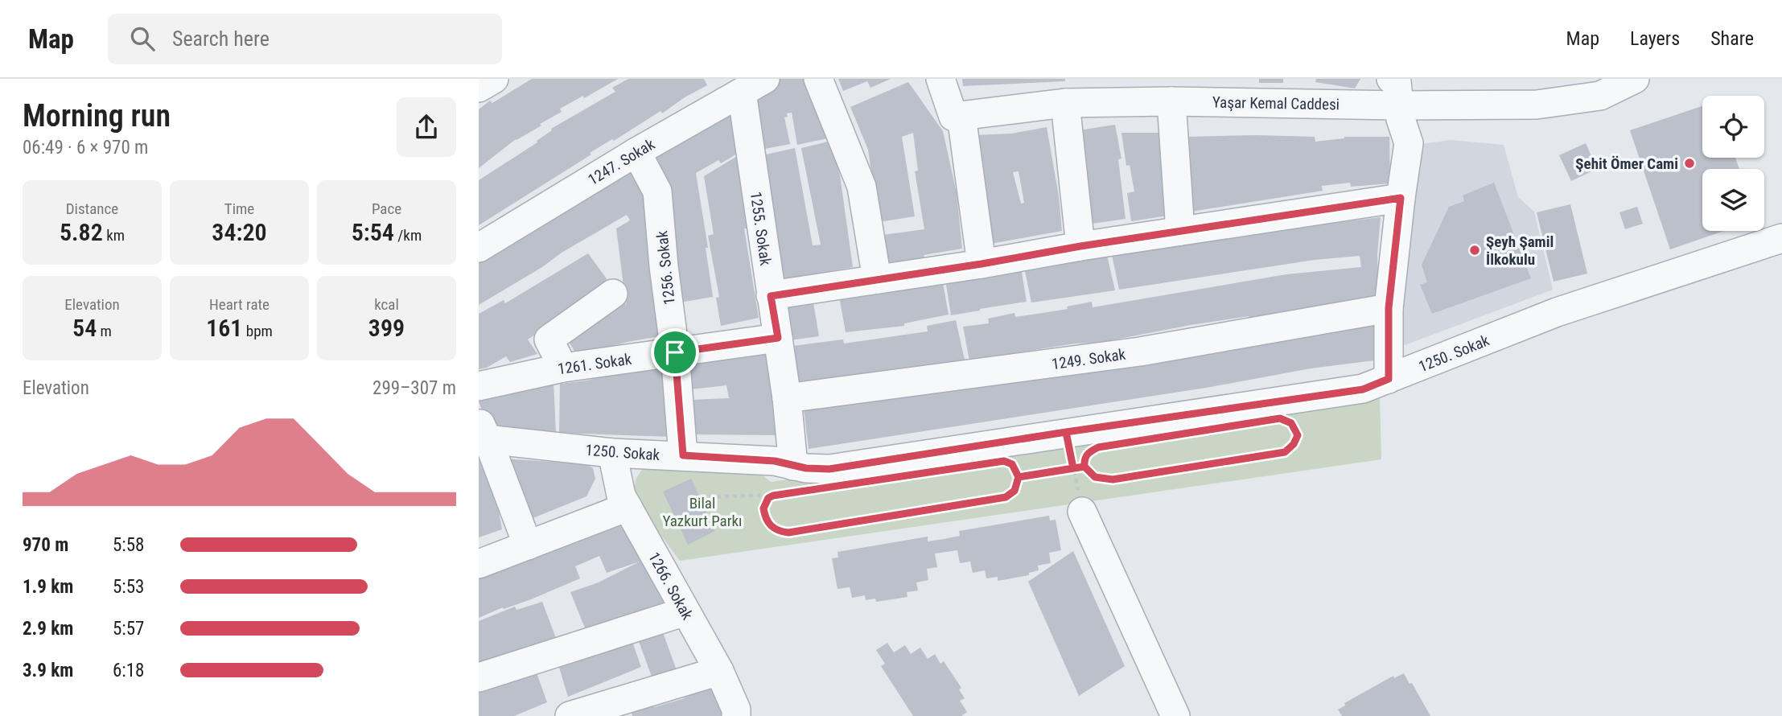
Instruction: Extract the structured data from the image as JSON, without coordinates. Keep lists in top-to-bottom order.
{
  "streets": {
    "street": [
      "Yaşar Kemal Caddesi",
      "1247. Sokak",
      "1255. Sokak",
      "1256. Sokak",
      "1250. Sokak",
      "1249. Sokak",
      "1261. Sokak",
      "1266. Sokak"
    ]
  },
  "crossings": [
    ["1247. Sokak", "1255. Sokak"],
    ["1247. Sokak", "1256. Sokak"],
    ["1255. Sokak", "1250. Sokak"],
    ["1255. Sokak", "1249. Sokak"],
    ["1255. Sokak", "1261. Sokak"],
    ["1256. Sokak", "1250. Sokak"],
    ["1256. Sokak", "1261. Sokak"],
    ["1250. Sokak", "1266. Sokak"]
  ],
  "parks": ["Bilal Yazkurt Parkı"],
  "places": ["Şehit Ömer Cami", "Şeyh Şamil İlkokulu"],
  "page": {
    "header": "Map",
    "search": "Search here",
    "nav": ["Map", "Layers", "Share"],
    "heading": ["Morning run", "06:49 · 6 × 970 m"],
    "stats": [
      ["Distance", "5.82 km"],
      ["Time", "34:20"],
      ["Pace", "5:54 /km"],
      ["Elevation", "54 m"],
      ["Heart rate", "161 bpm"],
      ["kcal", "399"]
    ],
    "chart": ["Elevation", "299–307 m"],
    "list": [
      {
        "name": "970 m",
        "note": "5:58"
      },
      {
        "name": "1.9 km",
        "note": "5:53"
      },
      {
        "name": "2.9 km",
        "note": "5:57"
      },
      {
        "name": "3.9 km",
        "note": "6:18"
      }
    ]
  }
}
